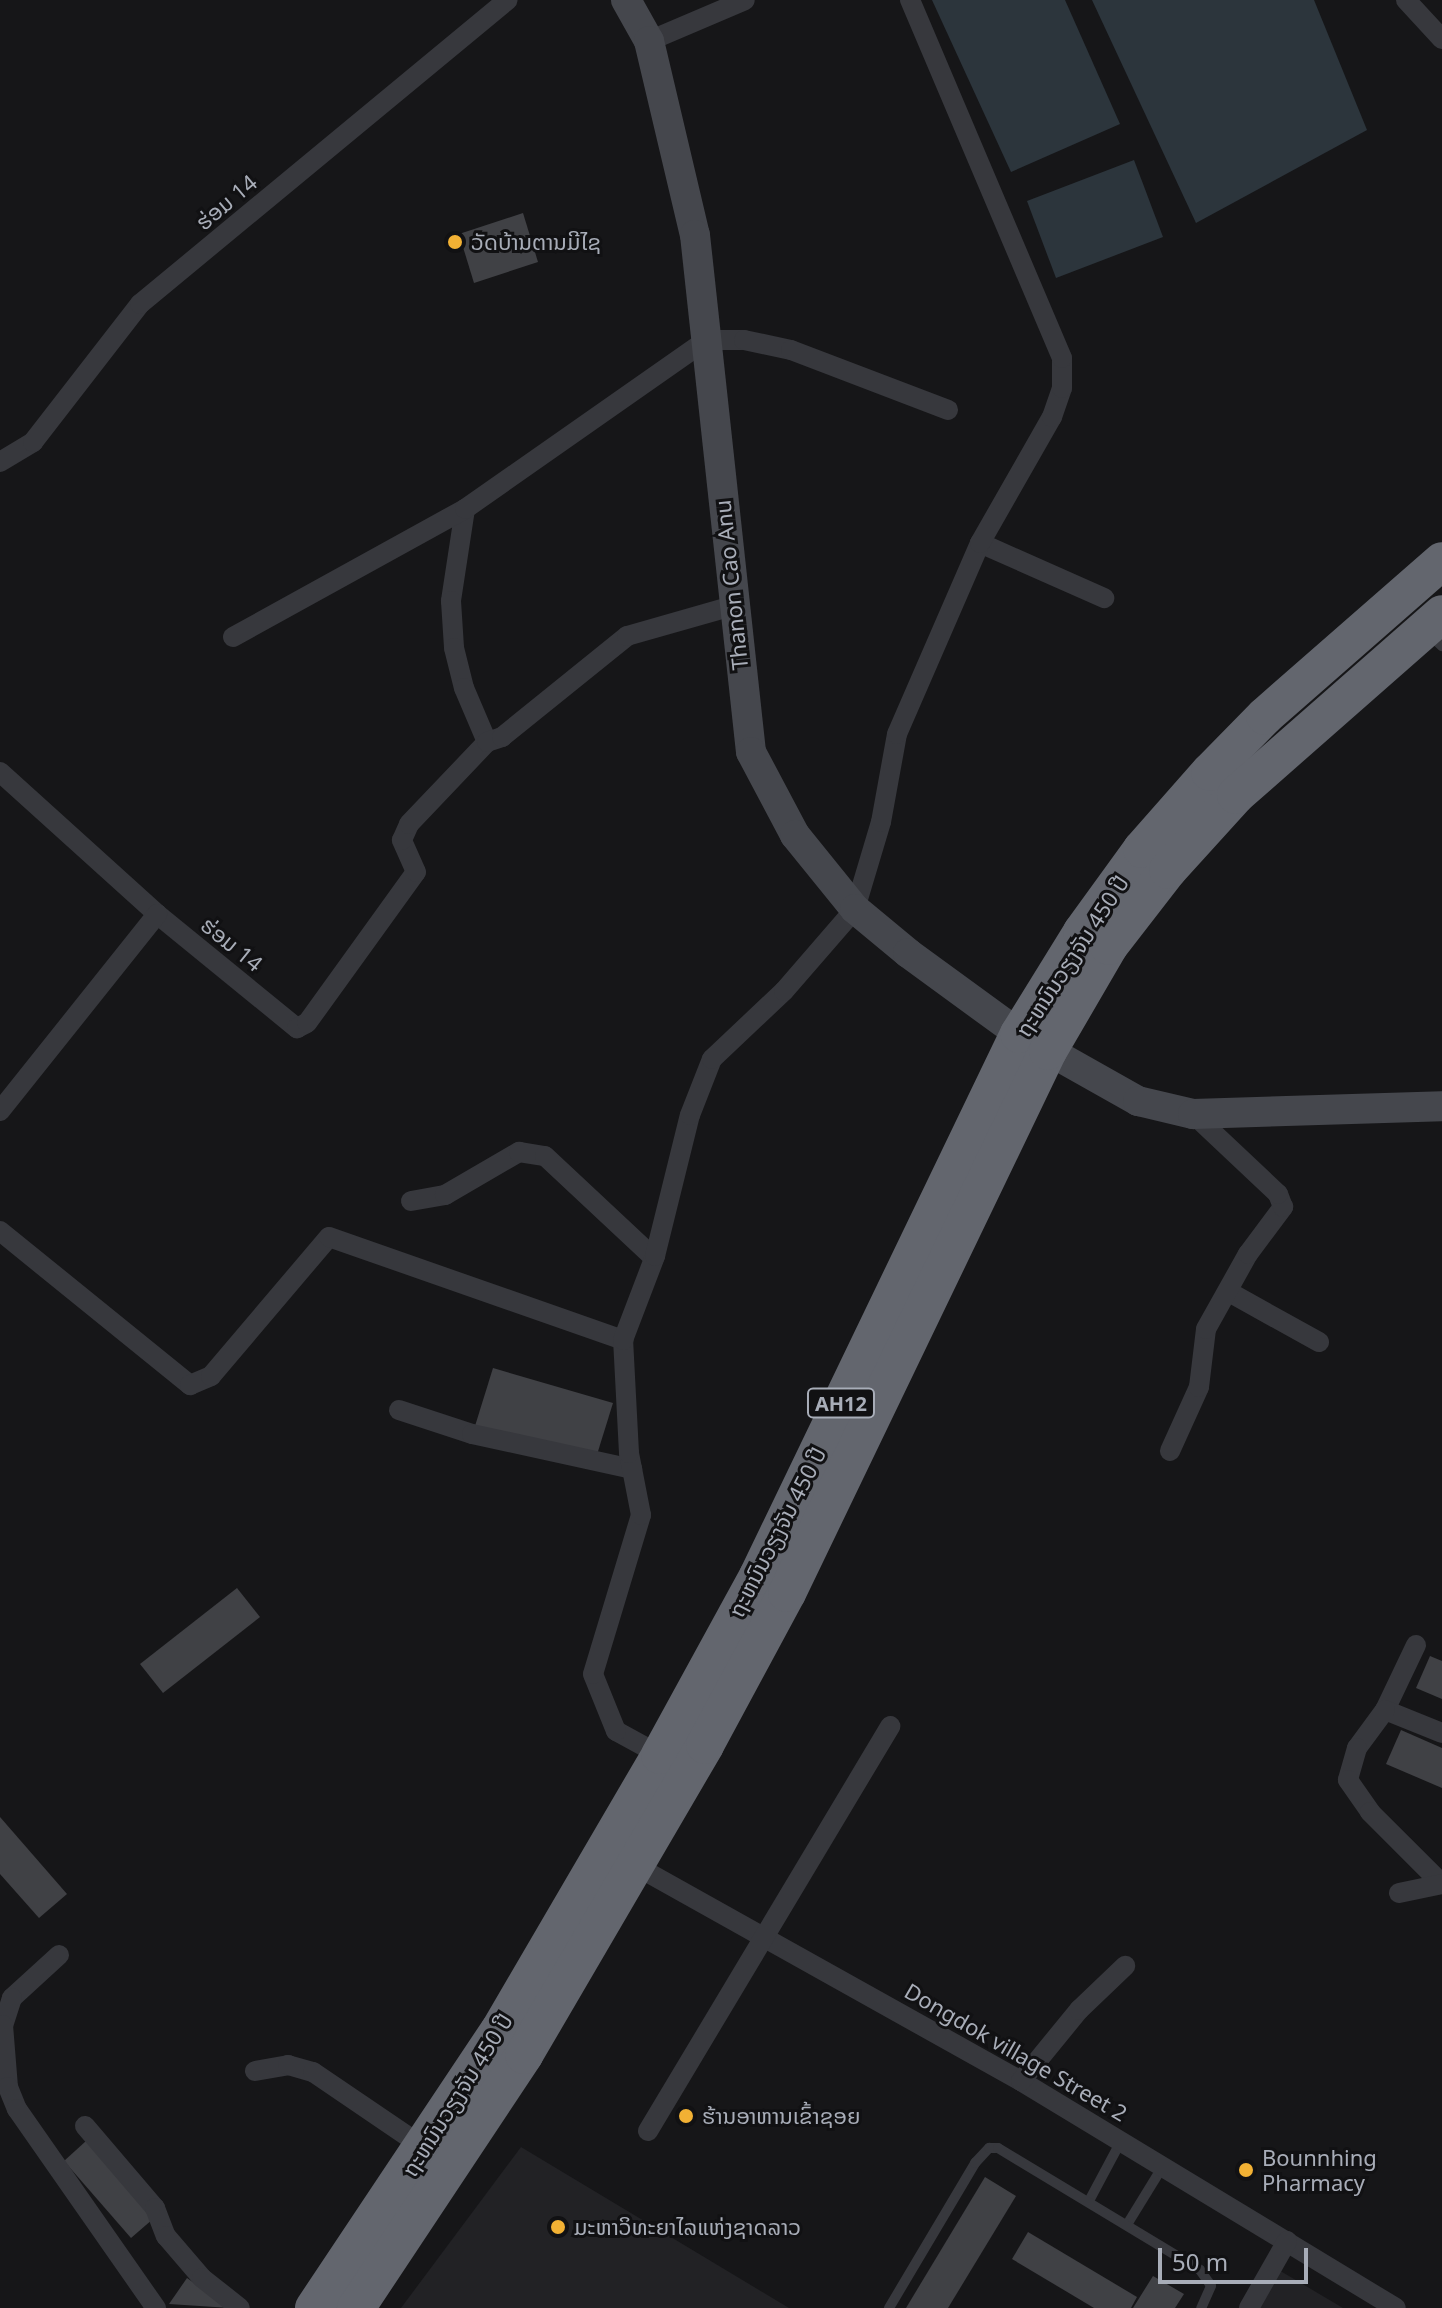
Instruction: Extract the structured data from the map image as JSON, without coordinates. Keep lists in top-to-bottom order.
{
  "streets": {
    "highway": ["ຖະຫນົນວຽງຈັນ 450 ປີ", "AH12"],
    "street": ["ຮ່ອມ 14", "Thanon Cao Anu", "Dongdok village Street 2"]
  },
  "crossings": [
    ["Thanon Cao Anu", "ຖະຫນົນວຽງຈັນ 450 ປີ"],
    ["ຖະຫນົນວຽງຈັນ 450 ປີ", "Dongdok village Street 2"]
  ],
  "places": [
    "ວັດບ້ານຕານມີໄຊ",
    "ຮ້ານອາຫານເຂົ້າຊອຍ",
    "Bounnhing Pharmacy",
    "ມະຫາວິທະຍາໄລແຫ່ງຊາດລາວ"
  ],
  "scale_bar": "50 m"
}
